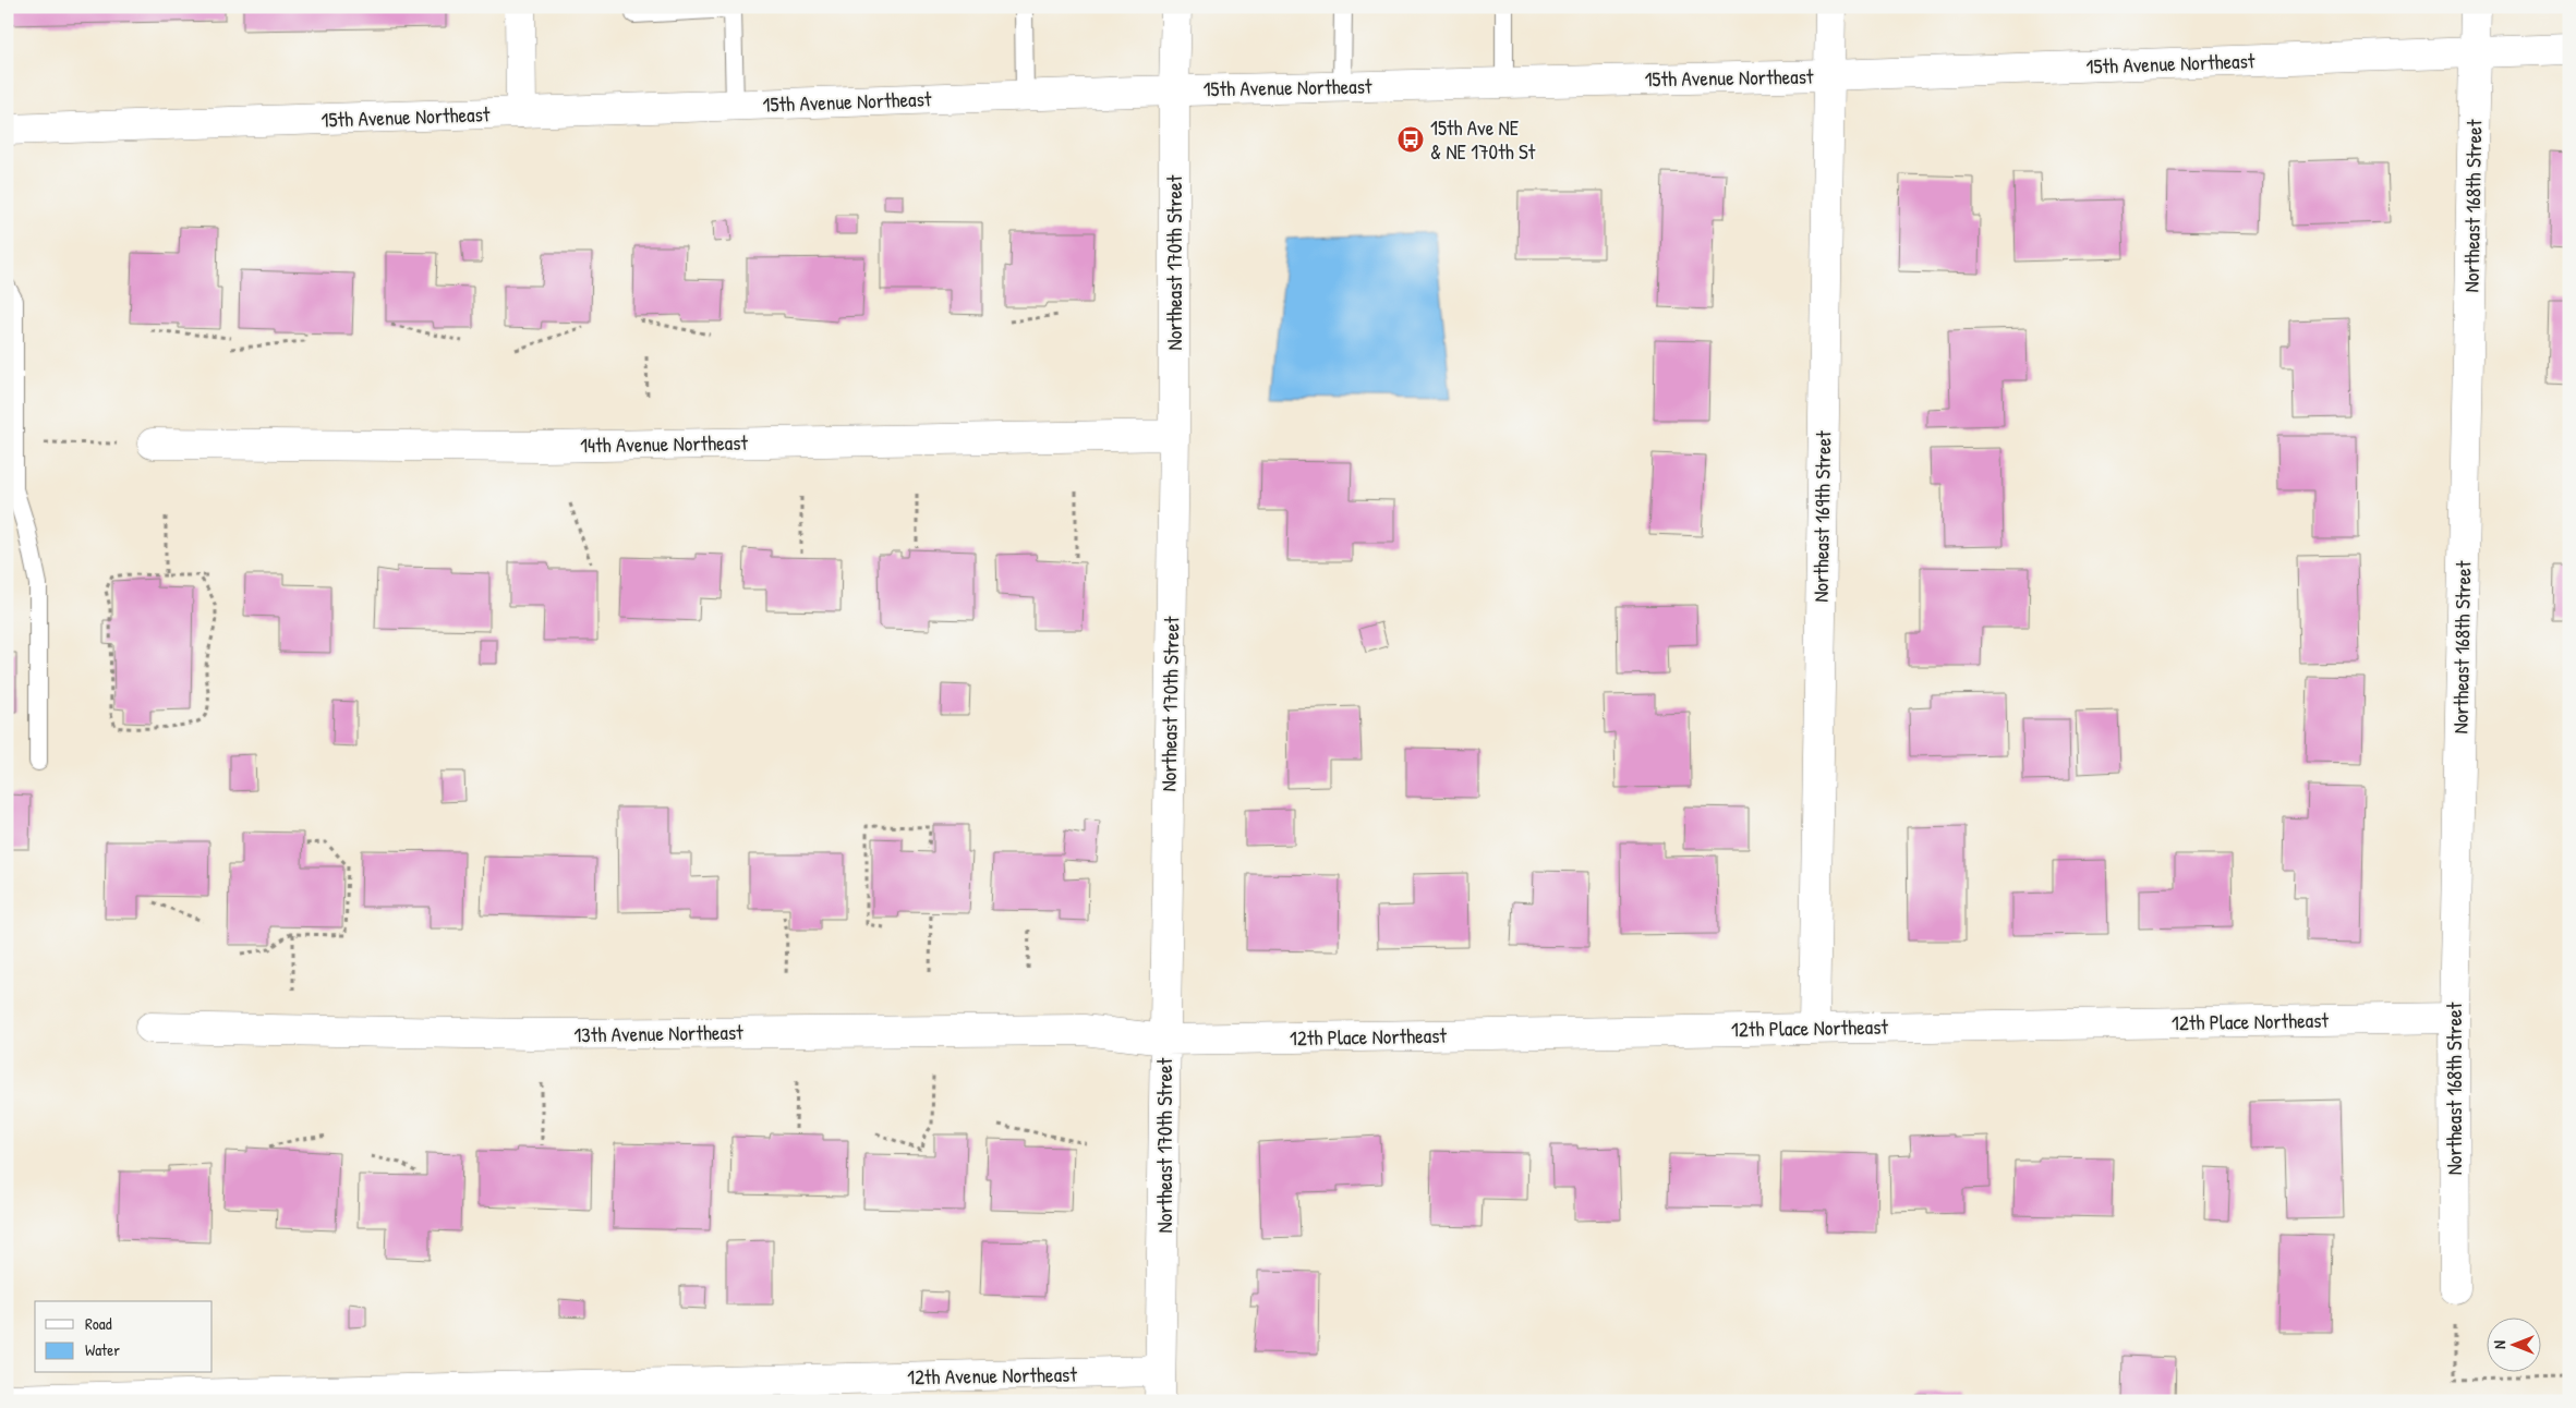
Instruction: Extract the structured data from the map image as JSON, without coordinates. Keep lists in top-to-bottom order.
{
  "streets": {
    "street": [
      "15th Avenue Northeast",
      "Northeast 168th Street",
      "Northeast 170th Street",
      "14th Avenue Northeast",
      "Northeast 169th Street",
      "12th Place Northeast",
      "13th Avenue Northeast",
      "12th Avenue Northeast"
    ]
  },
  "crossings": [
    ["15th Avenue Northeast", "Northeast 168th Street"],
    ["15th Avenue Northeast", "Northeast 170th Street"],
    ["15th Avenue Northeast", "Northeast 169th Street"],
    ["Northeast 168th Street", "12th Place Northeast"],
    ["Northeast 170th Street", "14th Avenue Northeast"],
    ["Northeast 170th Street", "12th Place Northeast"],
    ["Northeast 170th Street", "13th Avenue Northeast"],
    ["Northeast 170th Street", "12th Avenue Northeast"],
    ["Northeast 169th Street", "12th Place Northeast"],
    ["12th Place Northeast", "13th Avenue Northeast"]
  ],
  "places": {
    "bus stop": ["15th Ave NE & NE 170th St"]
  },
  "legend": ["Road", "Water"],
  "north": "left"
}
